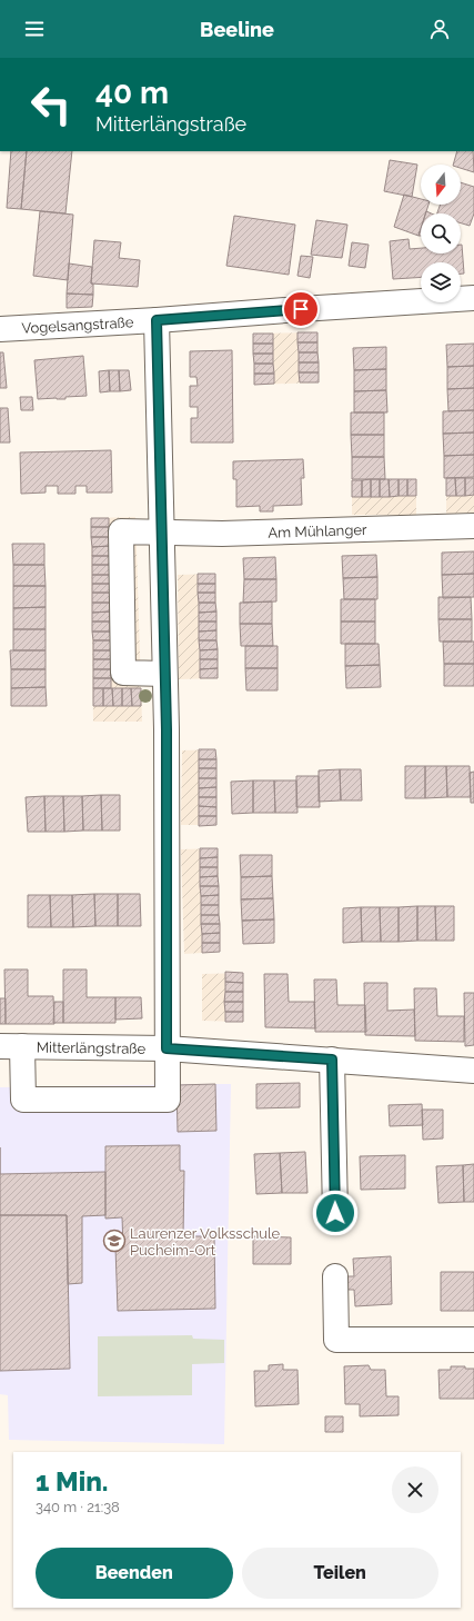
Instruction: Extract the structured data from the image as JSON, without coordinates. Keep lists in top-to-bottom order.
{
  "streets": {
    "street": ["Vogelsangstraße", "Am Mühlanger", "Mitterlängstraße"]
  },
  "places": {
    "school or university": ["Laurenzer Volksschule Pucheim-Ort"]
  },
  "north": "bottom",
  "page": {
    "header": "Beeline",
    "turn": ["40 m", "Mitterlängstraße"],
    "heading": ["1 Min.", "340 m · 21:38"],
    "buttons": ["Beenden", "Teilen"]
  }
}
